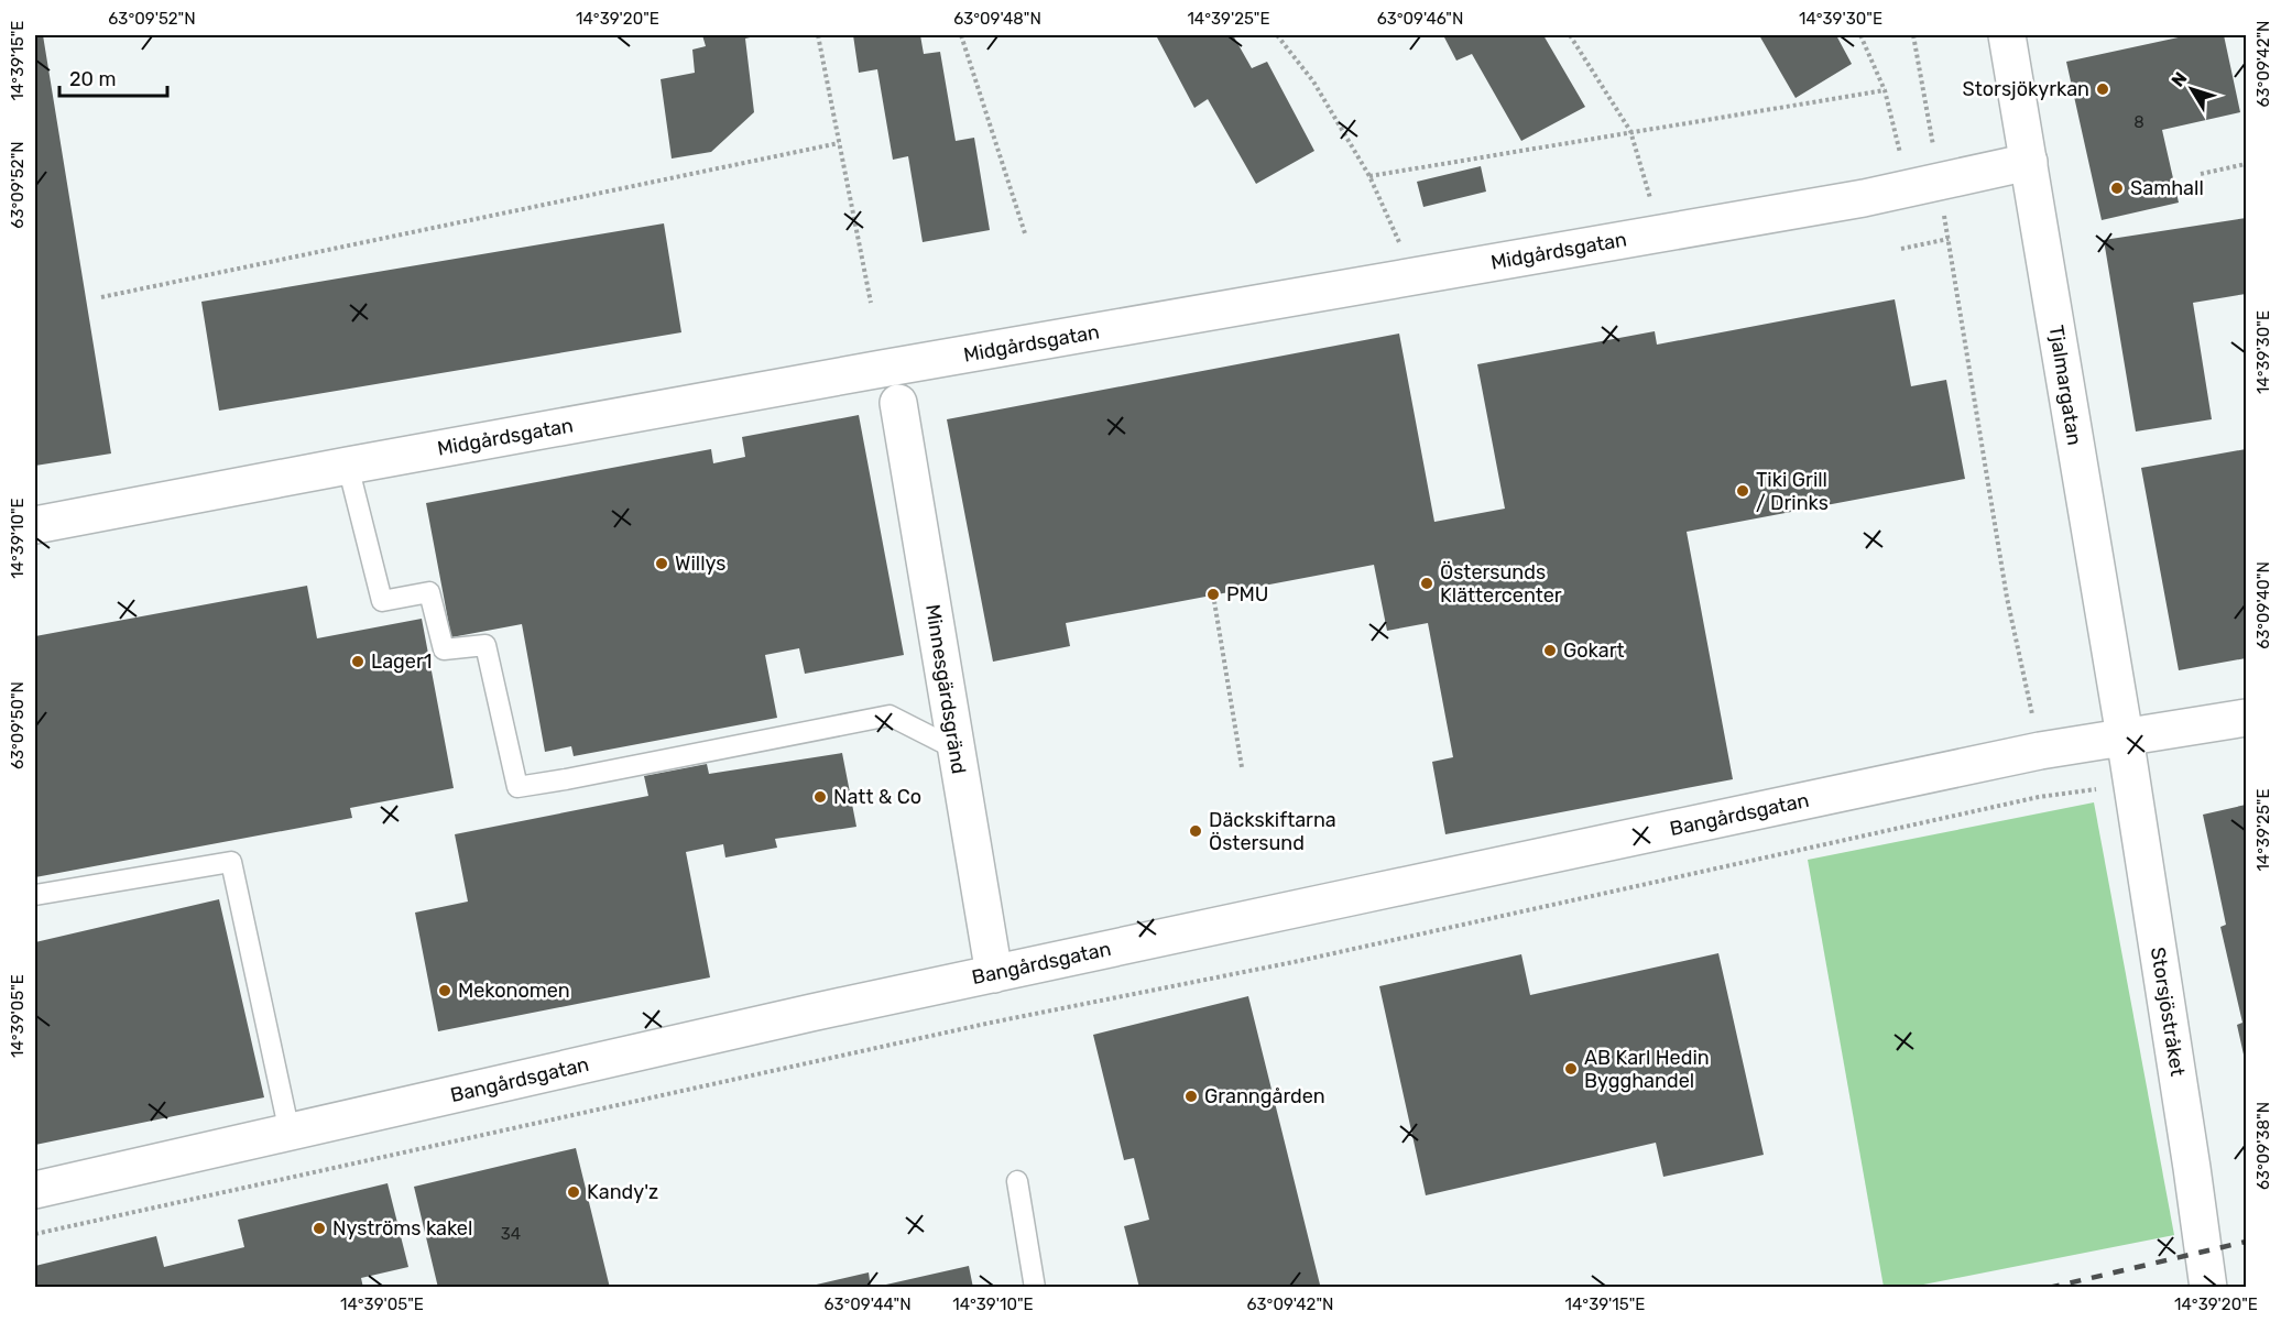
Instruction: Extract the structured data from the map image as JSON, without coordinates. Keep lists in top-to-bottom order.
{
  "streets": {
    "street": [
      "Midgårdsgatan",
      "Tjalmargatan",
      "Minnesgärdsgränd",
      "Bangårdsgatan",
      "Storsjöstråket"
    ]
  },
  "crossings": [
    ["Midgårdsgatan", "Tjalmargatan"],
    ["Tjalmargatan", "Bangårdsgatan"],
    ["Tjalmargatan", "Storsjöstråket"],
    ["Minnesgärdsgränd", "Bangårdsgatan"],
    ["Bangårdsgatan", "Storsjöstråket"]
  ],
  "places": [
    "Storsjökyrkan",
    "Samhall",
    "Tiki Grill / Drinks",
    "Willys",
    "Östersunds Klättercenter",
    "PMU",
    "Gokart",
    "Lager1",
    "Natt & Co",
    "Däckskiftarna Östersund",
    "Mekonomen",
    "AB Karl Hedin Bygghandel",
    "Granngården",
    "Kandy'z",
    "Nyströms kakel"
  ],
  "house_numbers": ["8", "34"],
  "scale_bar": "20 m",
  "north": "top left",
  "coordinates": [
    "63°09'52\"N",
    "14°39'20\"E",
    "63°09'48\"N",
    "14°39'25\"E",
    "63°09'46\"N",
    "14°39'30\"E",
    "14°39'15\"E",
    "63°09'42\"N",
    "14°39'10\"E",
    "63°09'40\"N",
    "63°09'50\"N",
    "14°39'05\"E",
    "63°09'38\"N",
    "63°09'44\"N"
  ]
}
